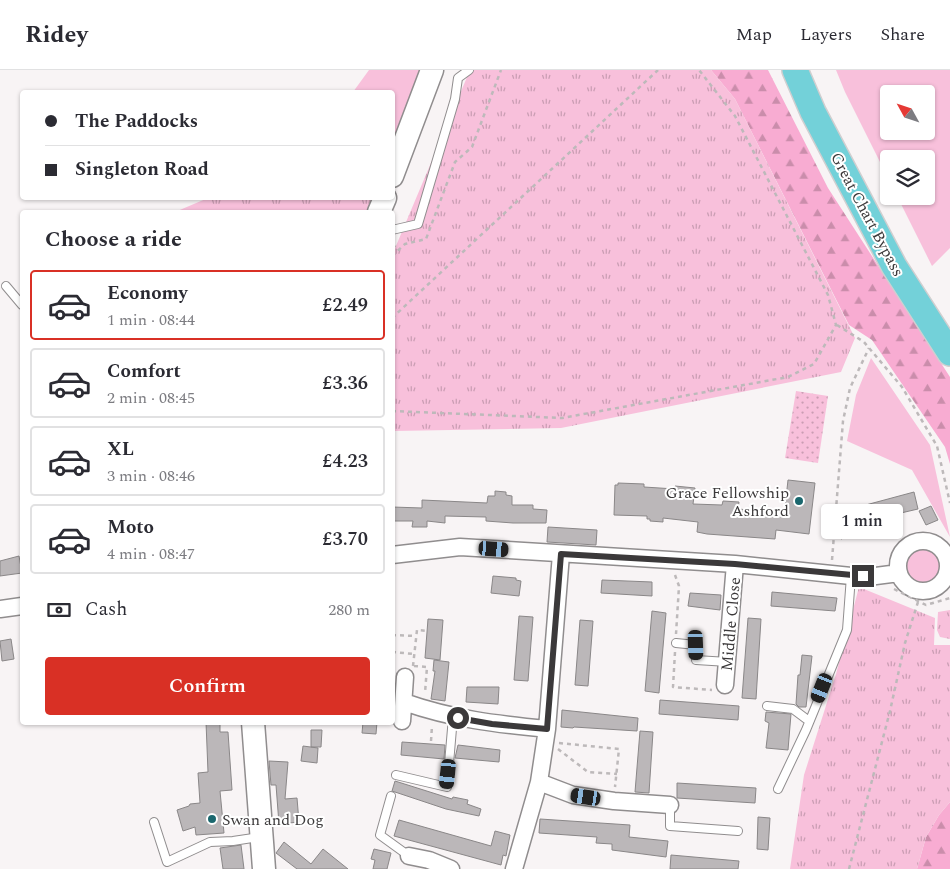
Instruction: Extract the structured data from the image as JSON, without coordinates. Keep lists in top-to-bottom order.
{
  "streets": {
    "main road": ["Great Chart Bypass"],
    "street": ["Middle Close"]
  },
  "places": ["Grace Fellowship Ashford", "Swan and Dog"],
  "north": "top left",
  "page": {
    "header": "Ridey",
    "nav": ["Map", "Layers", "Share"],
    "banner": ["The Paddocks", "Singleton Road"],
    "heading": "Choose a ride",
    "list": [
      {
        "name": "Economy",
        "note": "1 min · 08:44",
        "value": "£2.49"
      },
      {
        "name": "Comfort",
        "note": "2 min · 08:45",
        "value": "£3.36"
      },
      {
        "name": "XL",
        "note": "3 min · 08:46",
        "value": "£4.23"
      },
      {
        "name": "Moto",
        "note": "4 min · 08:47",
        "value": "£3.70"
      }
    ],
    "bubble": "1 min",
    "pay": ["Cash", "280 m"],
    "buttons": "Confirm"
  }
}
